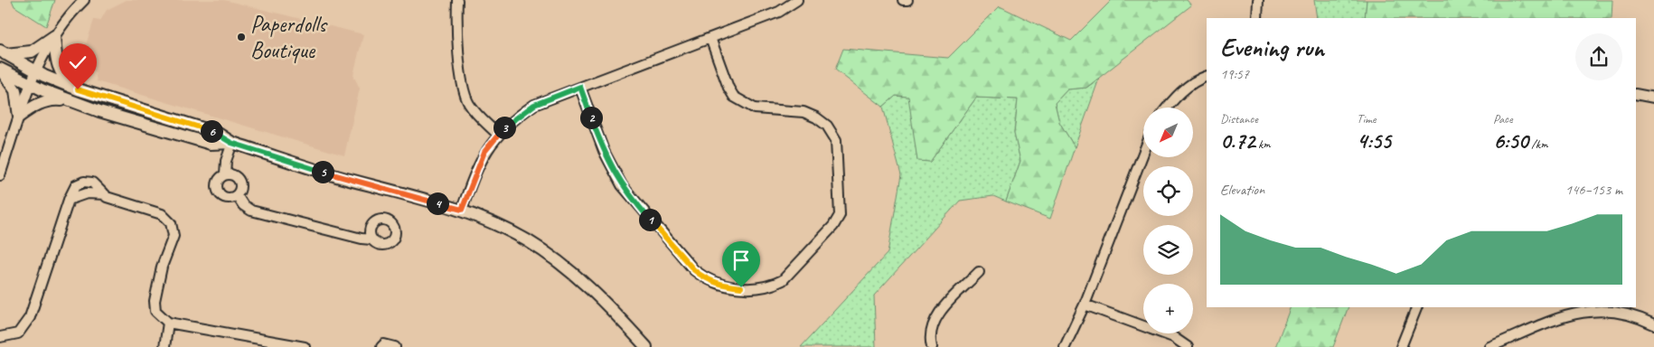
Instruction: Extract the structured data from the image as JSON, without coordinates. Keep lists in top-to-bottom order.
{
  "places": ["Paperdolls Boutique"],
  "north": "bottom left",
  "page": {
    "heading": ["Evening run", "19:57"],
    "stats": [
      ["Distance", "0.72 km"],
      ["Time", "4:55"],
      ["Pace", "6:50 /km"]
    ],
    "pins": [
      "2",
      "3",
      "6",
      "5",
      "4",
      "1"
    ],
    "map_buttons": "+",
    "chart": ["Elevation", "146–153 m"]
  }
}
